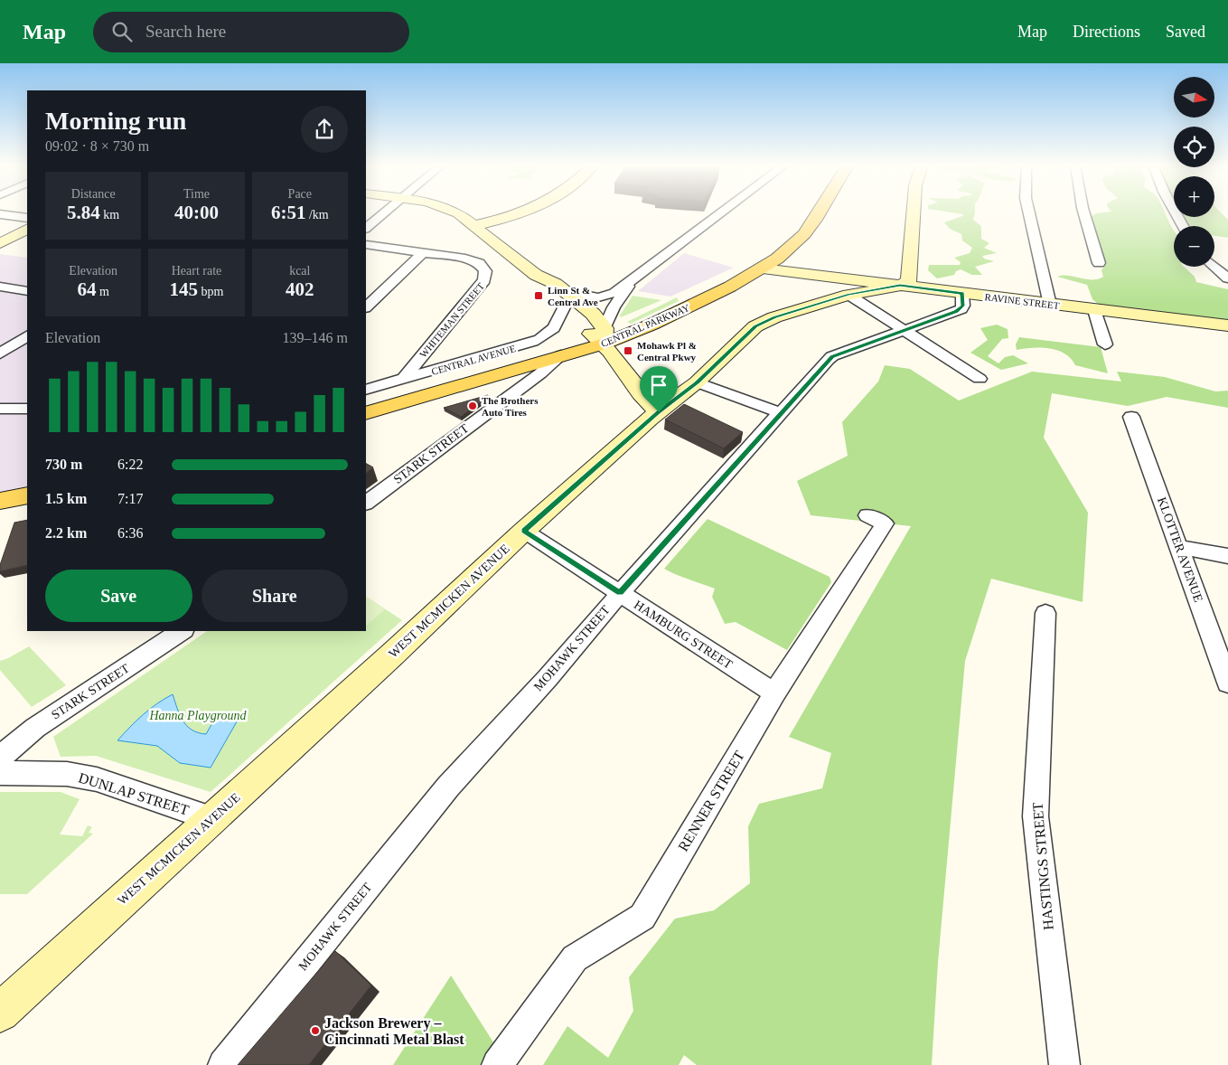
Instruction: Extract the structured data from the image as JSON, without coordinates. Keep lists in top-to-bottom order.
{
  "streets": {
    "main road": ["CENTRAL PARKWAY"],
    "street": [
      "RAVINE STREET",
      "WHITEMAN STREET",
      "CENTRAL AVENUE",
      "STARK STREET",
      "KLOTTER AVENUE",
      "WEST MCMICKEN AVENUE",
      "HAMBURG STREET",
      "MOHAWK STREET",
      "DUNLAP STREET",
      "RENNER STREET",
      "HASTINGS STREET"
    ]
  },
  "crossings": [
    ["RAVINE STREET", "CENTRAL PARKWAY"],
    ["RAVINE STREET", "WEST MCMICKEN AVENUE"],
    ["RAVINE STREET", "MOHAWK STREET"],
    ["WHITEMAN STREET", "CENTRAL AVENUE"],
    ["CENTRAL PARKWAY", "STARK STREET"],
    ["WEST MCMICKEN AVENUE", "HAMBURG STREET"],
    ["WEST MCMICKEN AVENUE", "DUNLAP STREET"],
    ["HAMBURG STREET", "MOHAWK STREET"],
    ["HAMBURG STREET", "RENNER STREET"]
  ],
  "parks": ["Hanna Playground"],
  "places": {
    "transit": ["Linn St & Central Ave", "Mohawk Pl & Central Pkwy"],
    "other": ["The Brothers Auto Tires", "Jackson Brewery – Cincinnati Metal Blast"]
  },
  "north": "right",
  "page": {
    "header": "Map",
    "search": "Search here",
    "nav": ["Map", "Directions", "Saved"],
    "map_buttons": ["+", "−"],
    "heading": ["Morning run", "09:02 · 8 × 730 m"],
    "stats": [
      ["Distance", "5.84 km"],
      ["Time", "40:00"],
      ["Pace", "6:51 /km"],
      ["Elevation", "64 m"],
      ["Heart rate", "145 bpm"],
      ["kcal", "402"]
    ],
    "chart": ["Elevation", "139–146 m"],
    "list": [
      {
        "name": "730 m",
        "note": "6:22"
      },
      {
        "name": "1.5 km",
        "note": "7:17"
      },
      {
        "name": "2.2 km",
        "note": "6:36"
      }
    ],
    "buttons": ["Save", "Share"]
  }
}
